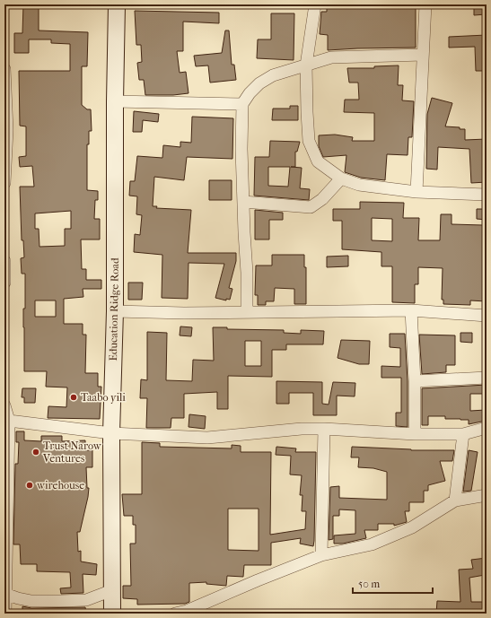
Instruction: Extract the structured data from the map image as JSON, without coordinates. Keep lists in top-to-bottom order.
{
  "streets": {
    "main road": ["Education Ridge Road"]
  },
  "places": ["Taabo yili", "Trust Narow Ventures", "wirehouse"],
  "scale_bar": "50 m"
}
